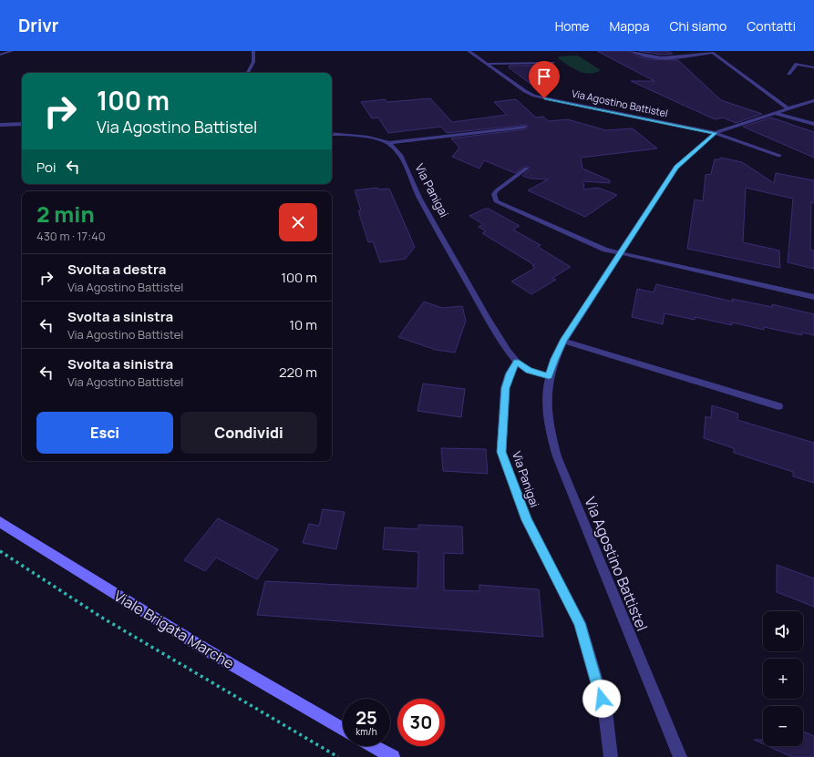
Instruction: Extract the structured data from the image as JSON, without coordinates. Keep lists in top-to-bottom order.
{
  "streets": {
    "street": ["Via Agostino Battistel", "Via Panigai", "Viale Brigata Marche"]
  },
  "page": {
    "header": "Drivr",
    "nav": [
      "Home",
      "Mappa",
      "Chi siamo",
      "Contatti"
    ],
    "turn": ["100 m", "Via Agostino Battistel"],
    "then": "Poi",
    "heading": ["2 min", "430 m · 17:40"],
    "list": [
      {
        "name": "Svolta a destra",
        "note": "Via Agostino Battistel",
        "value": "100 m"
      },
      {
        "name": "Svolta a sinistra",
        "note": "Via Agostino Battistel",
        "value": "10 m"
      },
      {
        "name": "Svolta a sinistra",
        "note": "Via Agostino Battistel",
        "value": "220 m"
      }
    ],
    "buttons": ["Esci", "Condividi"],
    "map_buttons": ["+", "−"],
    "speed": "25 km/h",
    "limit": "30"
  }
}
